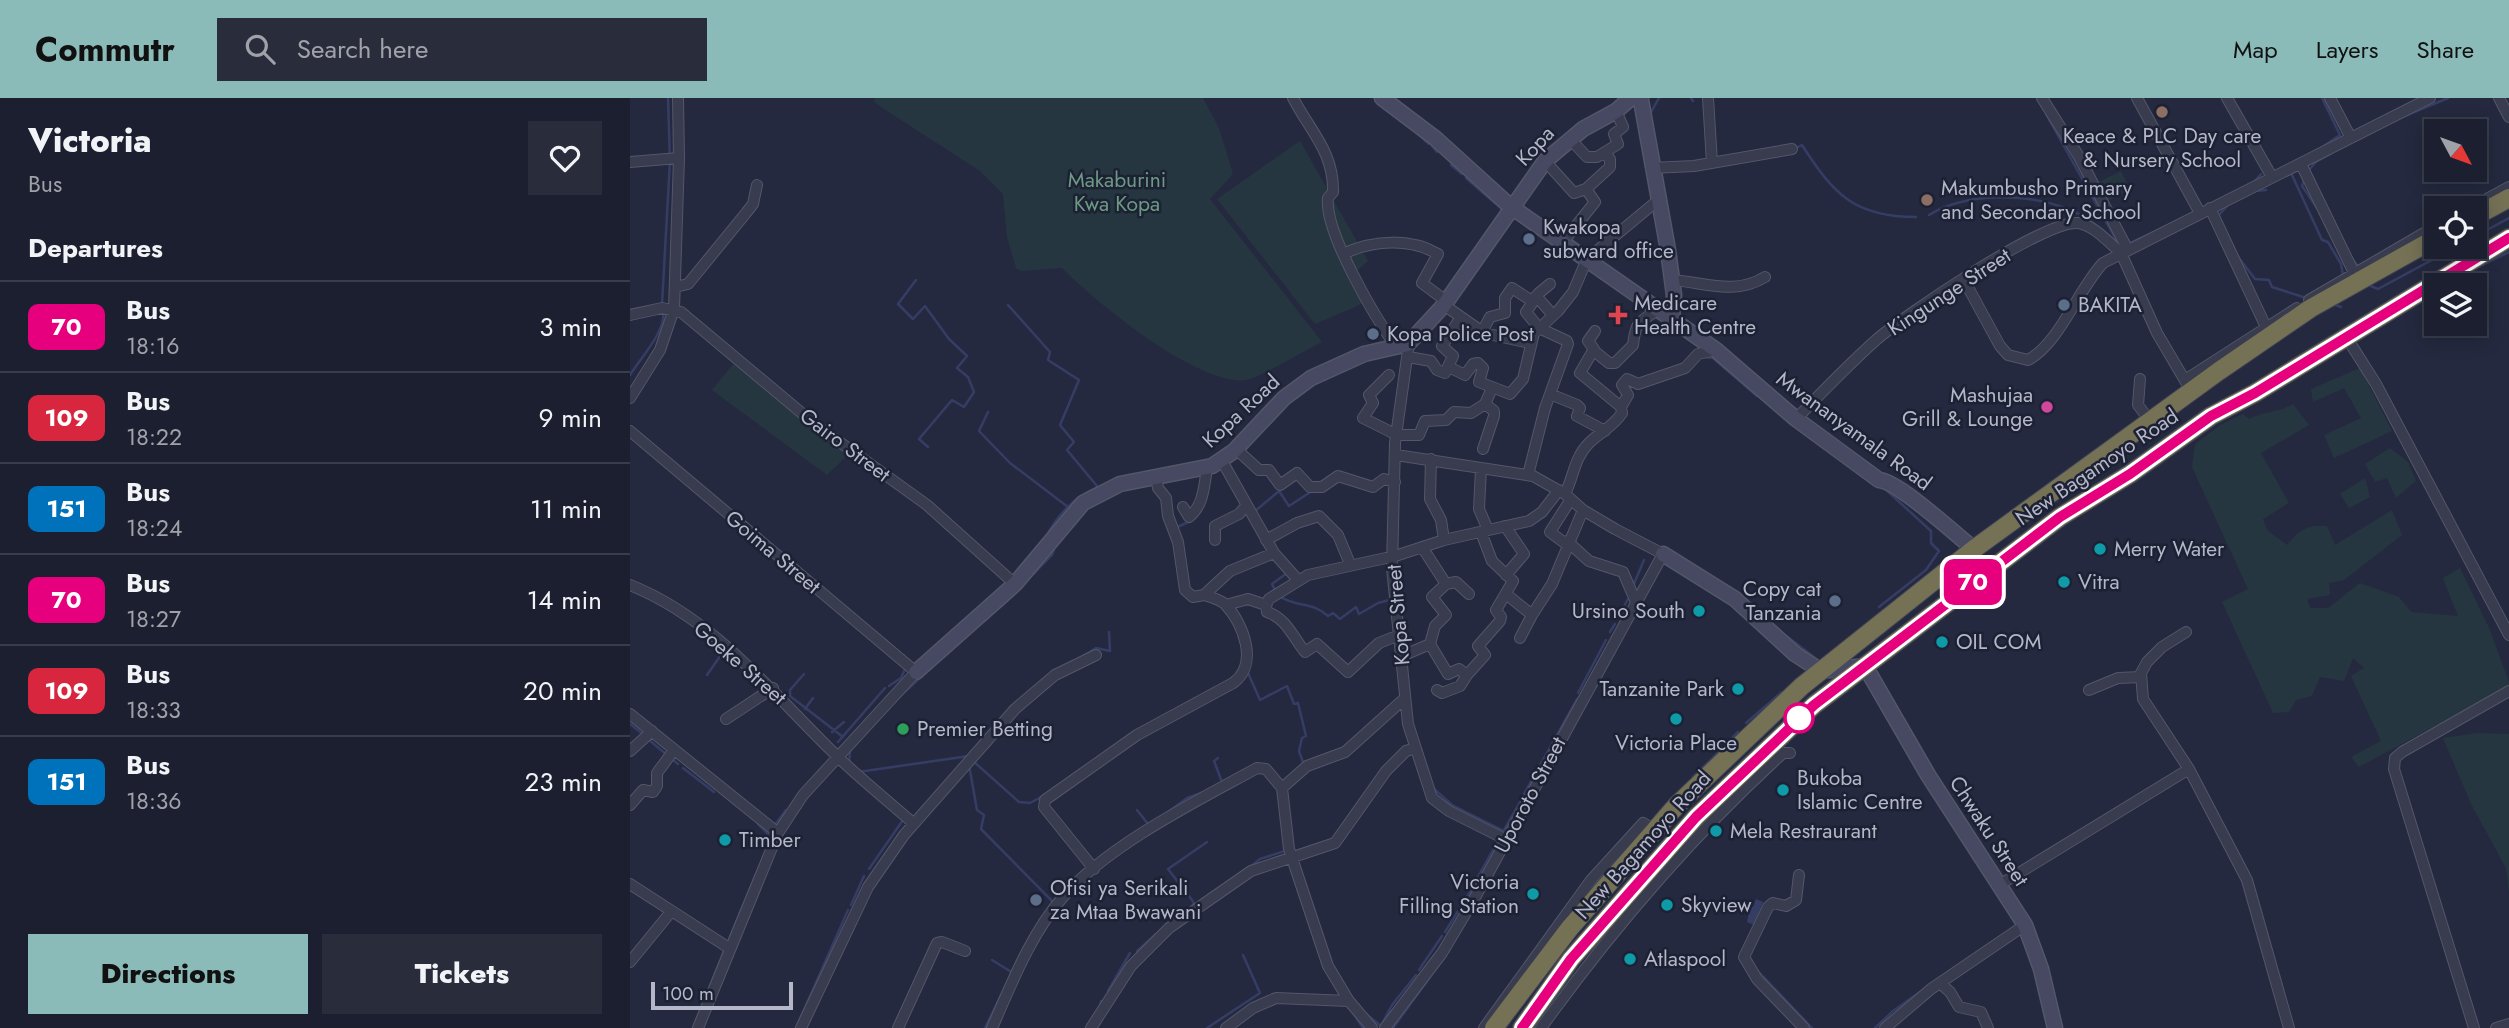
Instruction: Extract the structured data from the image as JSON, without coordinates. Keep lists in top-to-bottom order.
{
  "streets": {
    "highway": ["New Bagamoyo Road"],
    "street": [
      "Kopa",
      "Kingunge Street",
      "Kopa Road",
      "Mwananyamala Road",
      "Gairo Street",
      "Goima Street",
      "Kopa Street",
      "Goeke Street",
      "Uporoto Street",
      "Chwaku Street"
    ]
  },
  "crossings": [
    ["Kopa", "Mwananyamala Road"],
    ["Kingunge Street", "Mwananyamala Road"],
    ["Kopa Road", "Gairo Street"],
    ["Kopa Road", "Goima Street"],
    ["Kopa Road", "Kopa Street"],
    ["Mwananyamala Road", "New Bagamoyo Road"],
    ["New Bagamoyo Road", "Chwaku Street"],
    ["Kopa Street", "Uporoto Street"]
  ],
  "parks": ["Makaburini Kwa Kopa"],
  "places": {
    "other": [
      "Keace & PLC Day care & Nursery School",
      "Makumbusho Primary and Secondary School",
      "Kwakopa subward office",
      "BAKITA",
      "Kopa Police Post",
      "Mashujaa Grill & Lounge",
      "Merry Water",
      "Vitra",
      "Copy cat Tanzania",
      "Ursino South",
      "OIL COM",
      "Tanzanite Park",
      "Victoria Place",
      "Premier Betting",
      "Bukoba Islamic Centre",
      "Mela Restraurant",
      "Timber",
      "Victoria Filling Station",
      "Ofisi ya Serikali za Mtaa Bwawani",
      "Skyview",
      "Atlaspool"
    ],
    "health": ["Medicare Health Centre"]
  },
  "lines": ["bus line 70"],
  "scale_bar": "100 m",
  "north": "bottom right",
  "page": {
    "header": "Commutr",
    "search": "Search here",
    "nav": ["Map", "Layers", "Share"],
    "heading": [
      ["Victoria", "Bus"],
      "Departures"
    ],
    "on_map": "70",
    "list": [
      {
        "mark": "70",
        "name": "Bus",
        "note": "18:16",
        "value": "3 min"
      },
      {
        "mark": "109",
        "name": "Bus",
        "note": "18:22",
        "value": "9 min"
      },
      {
        "mark": "151",
        "name": "Bus",
        "note": "18:24",
        "value": "11 min"
      },
      {
        "mark": "70",
        "name": "Bus",
        "note": "18:27",
        "value": "14 min"
      },
      {
        "mark": "109",
        "name": "Bus",
        "note": "18:33",
        "value": "20 min"
      },
      {
        "mark": "151",
        "name": "Bus",
        "note": "18:36",
        "value": "23 min"
      }
    ],
    "buttons": ["Directions", "Tickets"],
    "scale": "100 m"
  }
}
